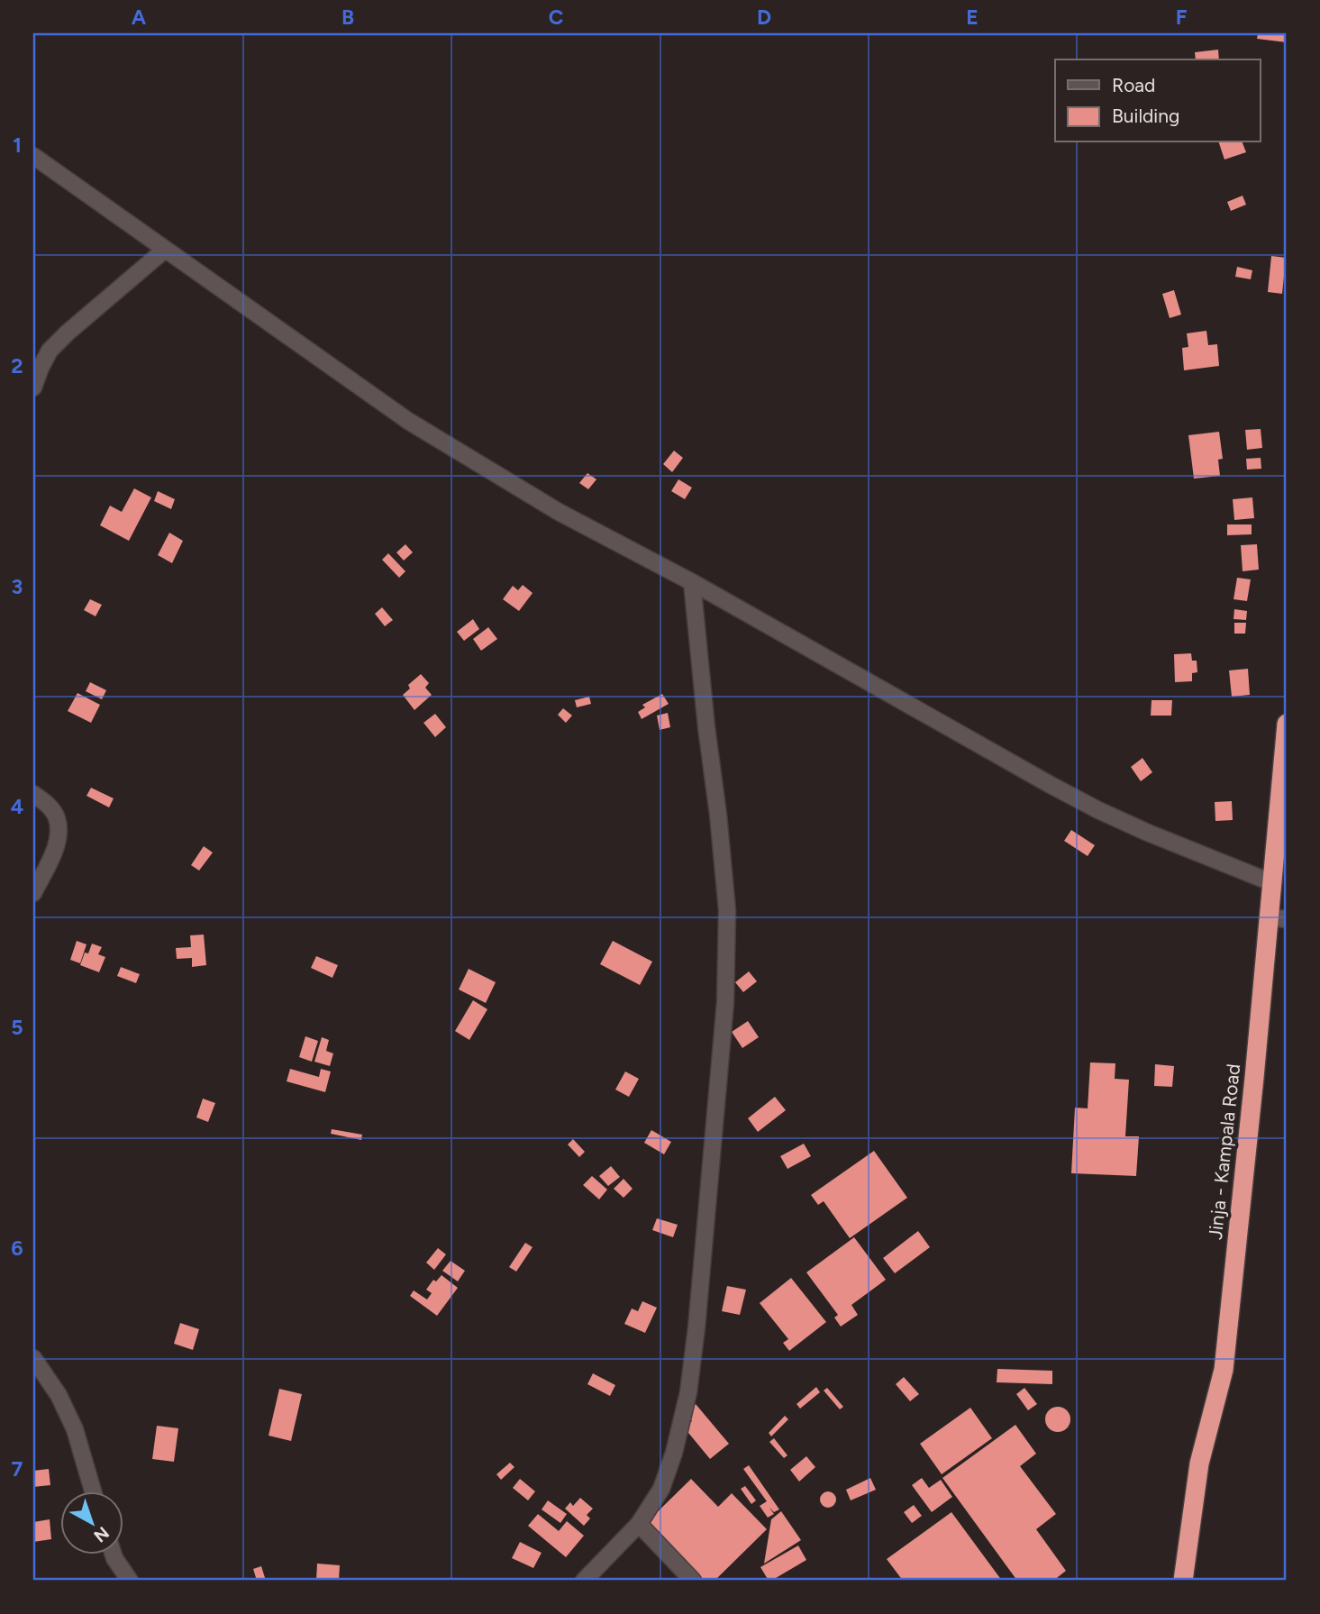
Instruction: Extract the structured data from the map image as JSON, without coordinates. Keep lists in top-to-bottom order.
{
  "streets": {
    "highway": ["Jinja - Kampala Road"]
  },
  "legend": ["Road", "Building"],
  "north": "bottom right",
  "grid": {
    "columns": [
      "A",
      "B",
      "C",
      "D",
      "E",
      "F"
    ],
    "rows": [
      "1",
      "2",
      "3",
      "4",
      "5",
      "6",
      "7"
    ]
  }
}
